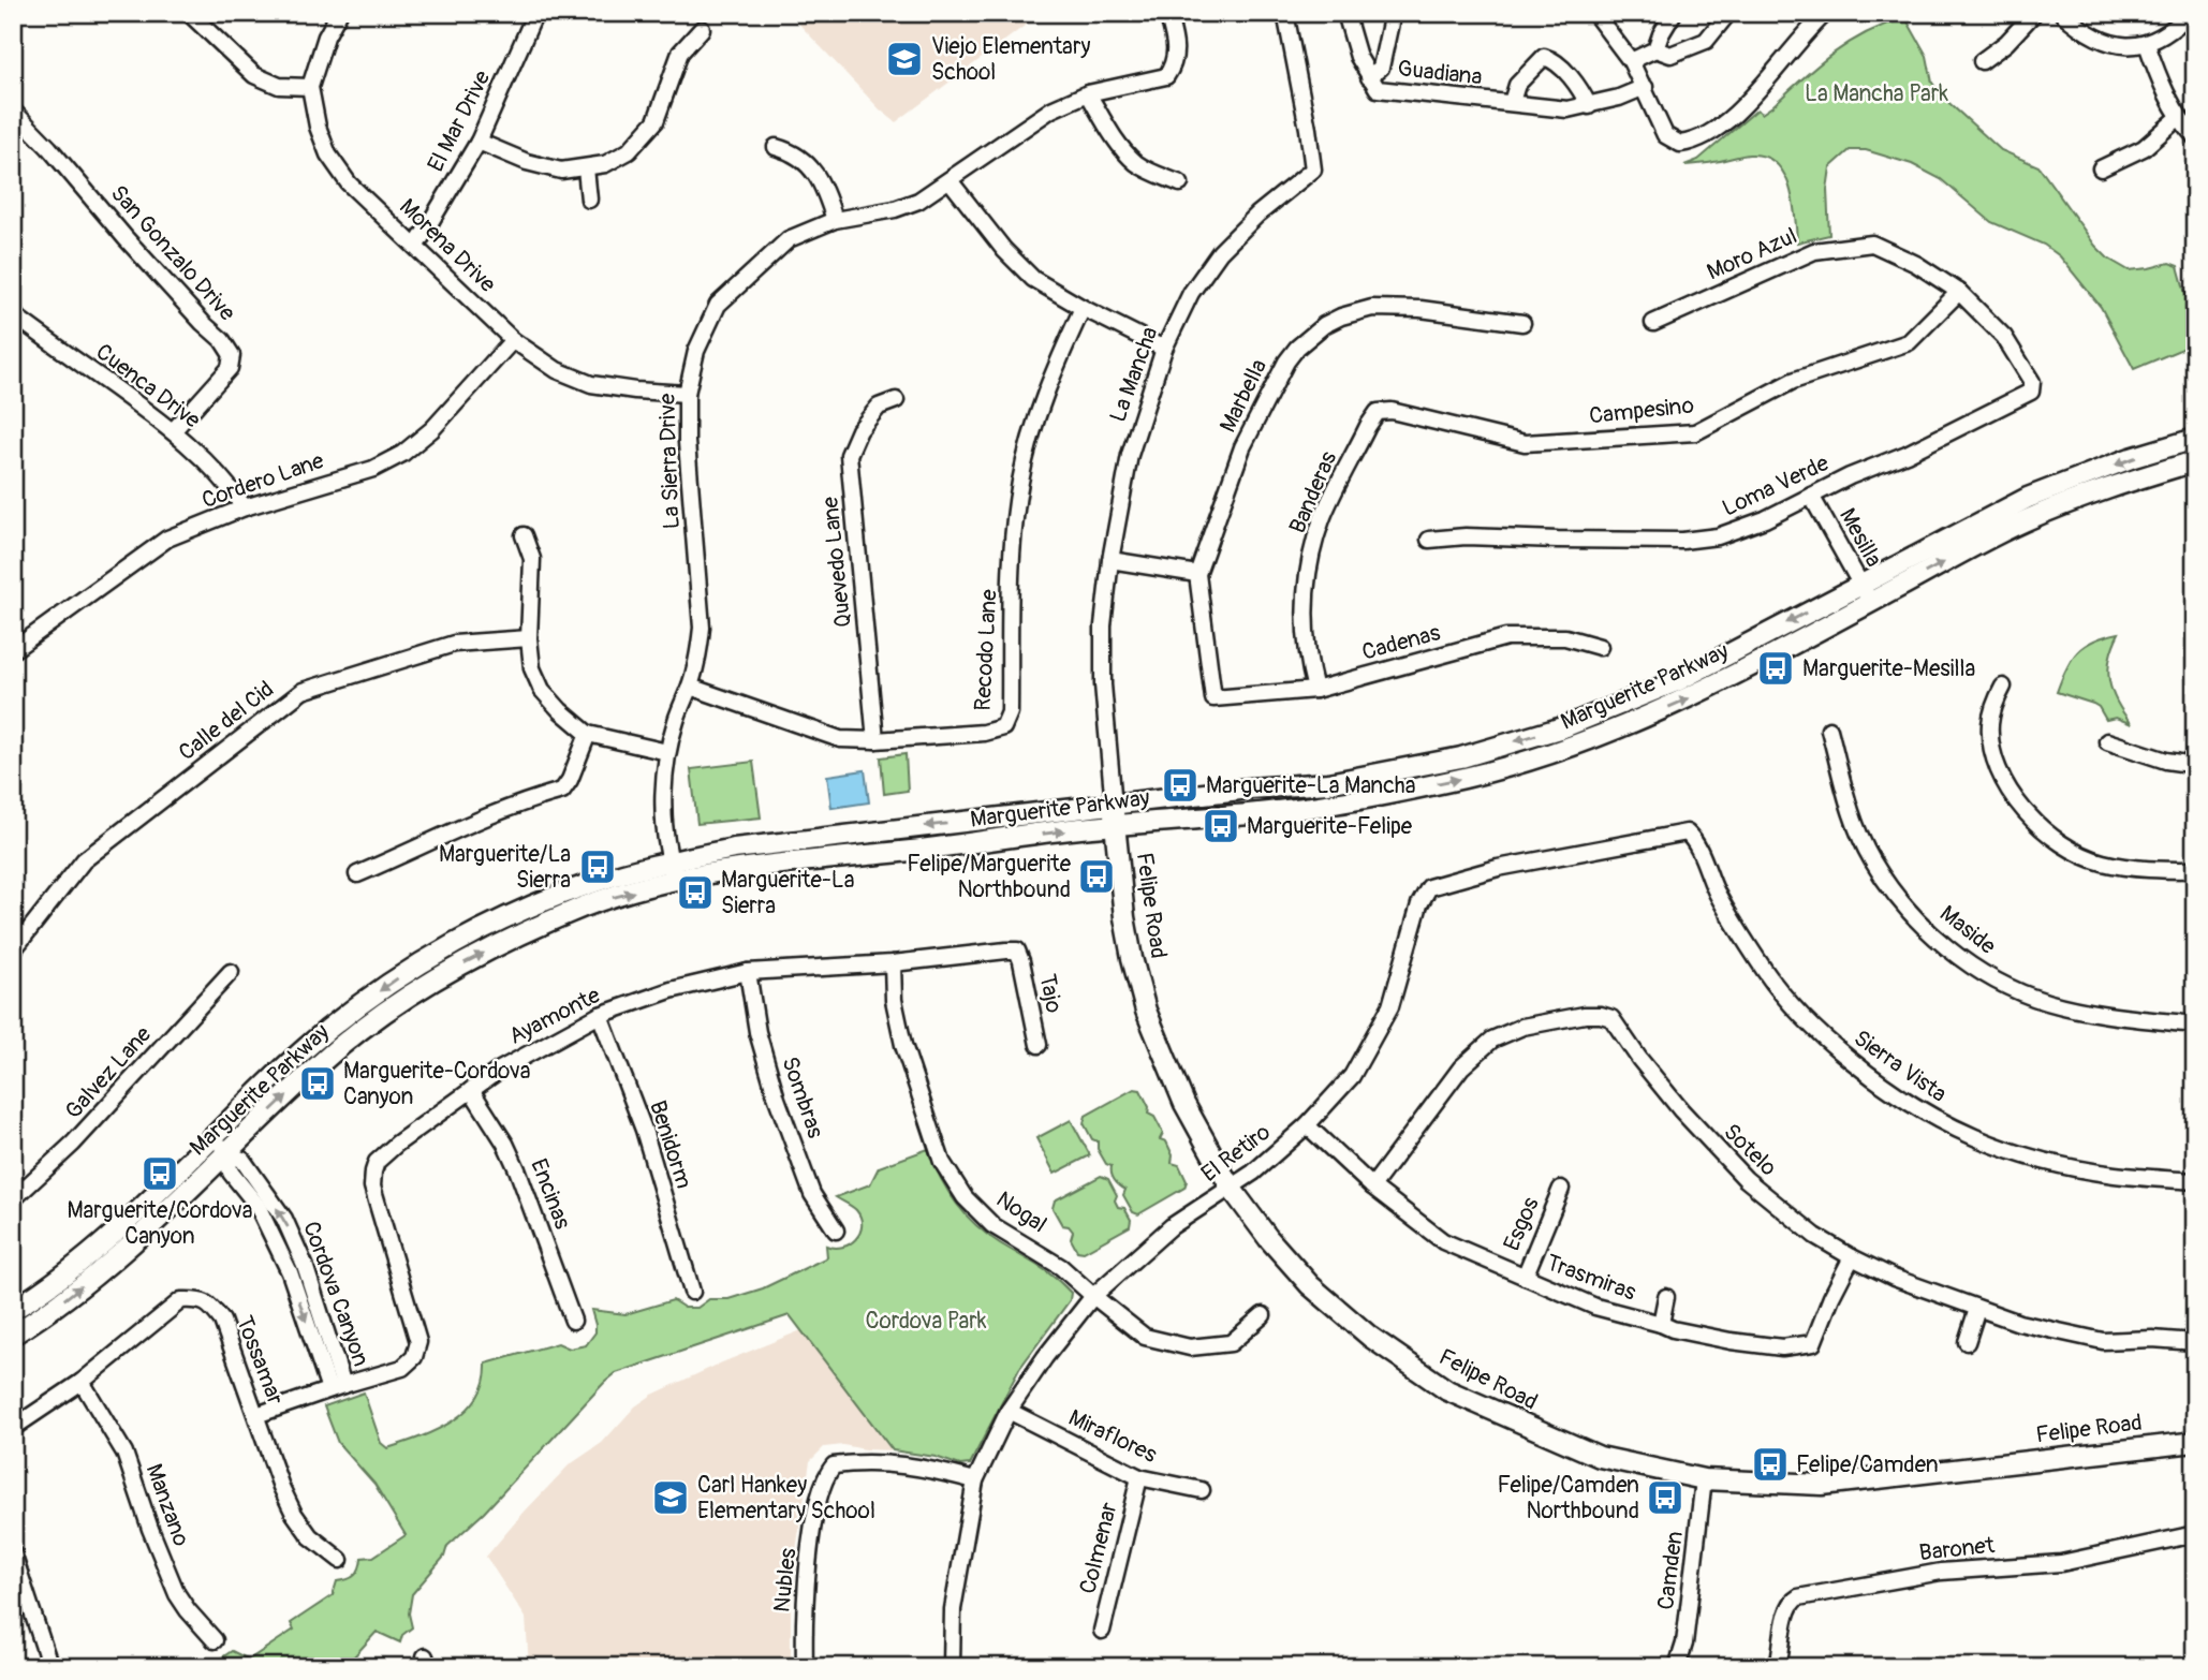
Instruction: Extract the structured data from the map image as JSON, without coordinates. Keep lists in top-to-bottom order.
{
  "streets": {
    "main road": ["Marguerite Parkway", "Felipe Road"],
    "street": [
      "Guadiana",
      "El Mar Drive",
      "Morena Drive",
      "San Gonzalo Drive",
      "Moro Azul",
      "La Mancha",
      "Cuenca Drive",
      "Marbella",
      "Campesino",
      "La Sierra Drive",
      "Cordero Lane",
      "Loma Verde",
      "Banderas",
      "Mesilla",
      "Quevedo Lane",
      "Cadenas",
      "Recodo Lane",
      "Calle del Cid",
      "Maside",
      "Tajo",
      "Ayamonte",
      "Sierra Vista",
      "Galvez Lane",
      "Sombras",
      "Benidorm",
      "Sotelo",
      "El Retiro",
      "Encinas",
      "Nogal",
      "Esgos",
      "Trasmiras",
      "Cordova Canyon",
      "Tossamar",
      "Miraflores",
      "Manzano",
      "Colmenar",
      "Baronet",
      "Camden",
      "Nubles"
    ]
  },
  "crossings": [
    ["El Mar Drive", "Morena Drive"],
    ["Morena Drive", "La Sierra Drive"],
    ["Morena Drive", "Cordero Lane"],
    ["San Gonzalo Drive", "Cuenca Drive"],
    ["Moro Azul", "Campesino"],
    ["Moro Azul", "Loma Verde"],
    ["La Mancha", "Marguerite Parkway"],
    ["La Mancha", "Felipe Road"],
    ["Cuenca Drive", "Cordero Lane"],
    ["Marbella", "Cadenas"],
    ["Campesino", "Banderas"],
    ["La Sierra Drive", "Recodo Lane"],
    ["La Sierra Drive", "Marguerite Parkway"],
    ["Loma Verde", "Mesilla"],
    ["Banderas", "Cadenas"],
    ["Mesilla", "Marguerite Parkway"],
    ["Quevedo Lane", "Recodo Lane"],
    ["Marguerite Parkway", "Felipe Road"],
    ["Marguerite Parkway", "Cordova Canyon"],
    ["Felipe Road", "El Retiro"],
    ["Felipe Road", "Camden"],
    ["Tajo", "Ayamonte"],
    ["Ayamonte", "Sombras"],
    ["Ayamonte", "Benidorm"],
    ["Ayamonte", "Encinas"],
    ["Ayamonte", "Nogal"],
    ["Ayamonte", "Cordova Canyon"],
    ["Ayamonte", "Tossamar"],
    ["Sierra Vista", "El Retiro"],
    ["Sotelo", "Trasmiras"],
    ["El Retiro", "Nogal"],
    ["El Retiro", "Trasmiras"],
    ["El Retiro", "Miraflores"],
    ["El Retiro", "Nubles"],
    ["Esgos", "Trasmiras"],
    ["Tossamar", "Manzano"],
    ["Miraflores", "Colmenar"]
  ],
  "parks": ["La Mancha Park", "Cordova Park"],
  "places": {
    "school or university": ["Viejo Elementary School", "Carl Hankey Elementary School"],
    "bus stop": [
      "Marguerite-Mesilla",
      "Marguerite-La Mancha",
      "Marguerite-Felipe",
      "Marguerite/La Sierra",
      "Felipe/Marguerite Northbound",
      "Marguerite-La Sierra",
      "Marguerite-Cordova Canyon",
      "Marguerite/Cordova Canyon",
      "Felipe/Camden",
      "Felipe/Camden Northbound"
    ]
  }
}
